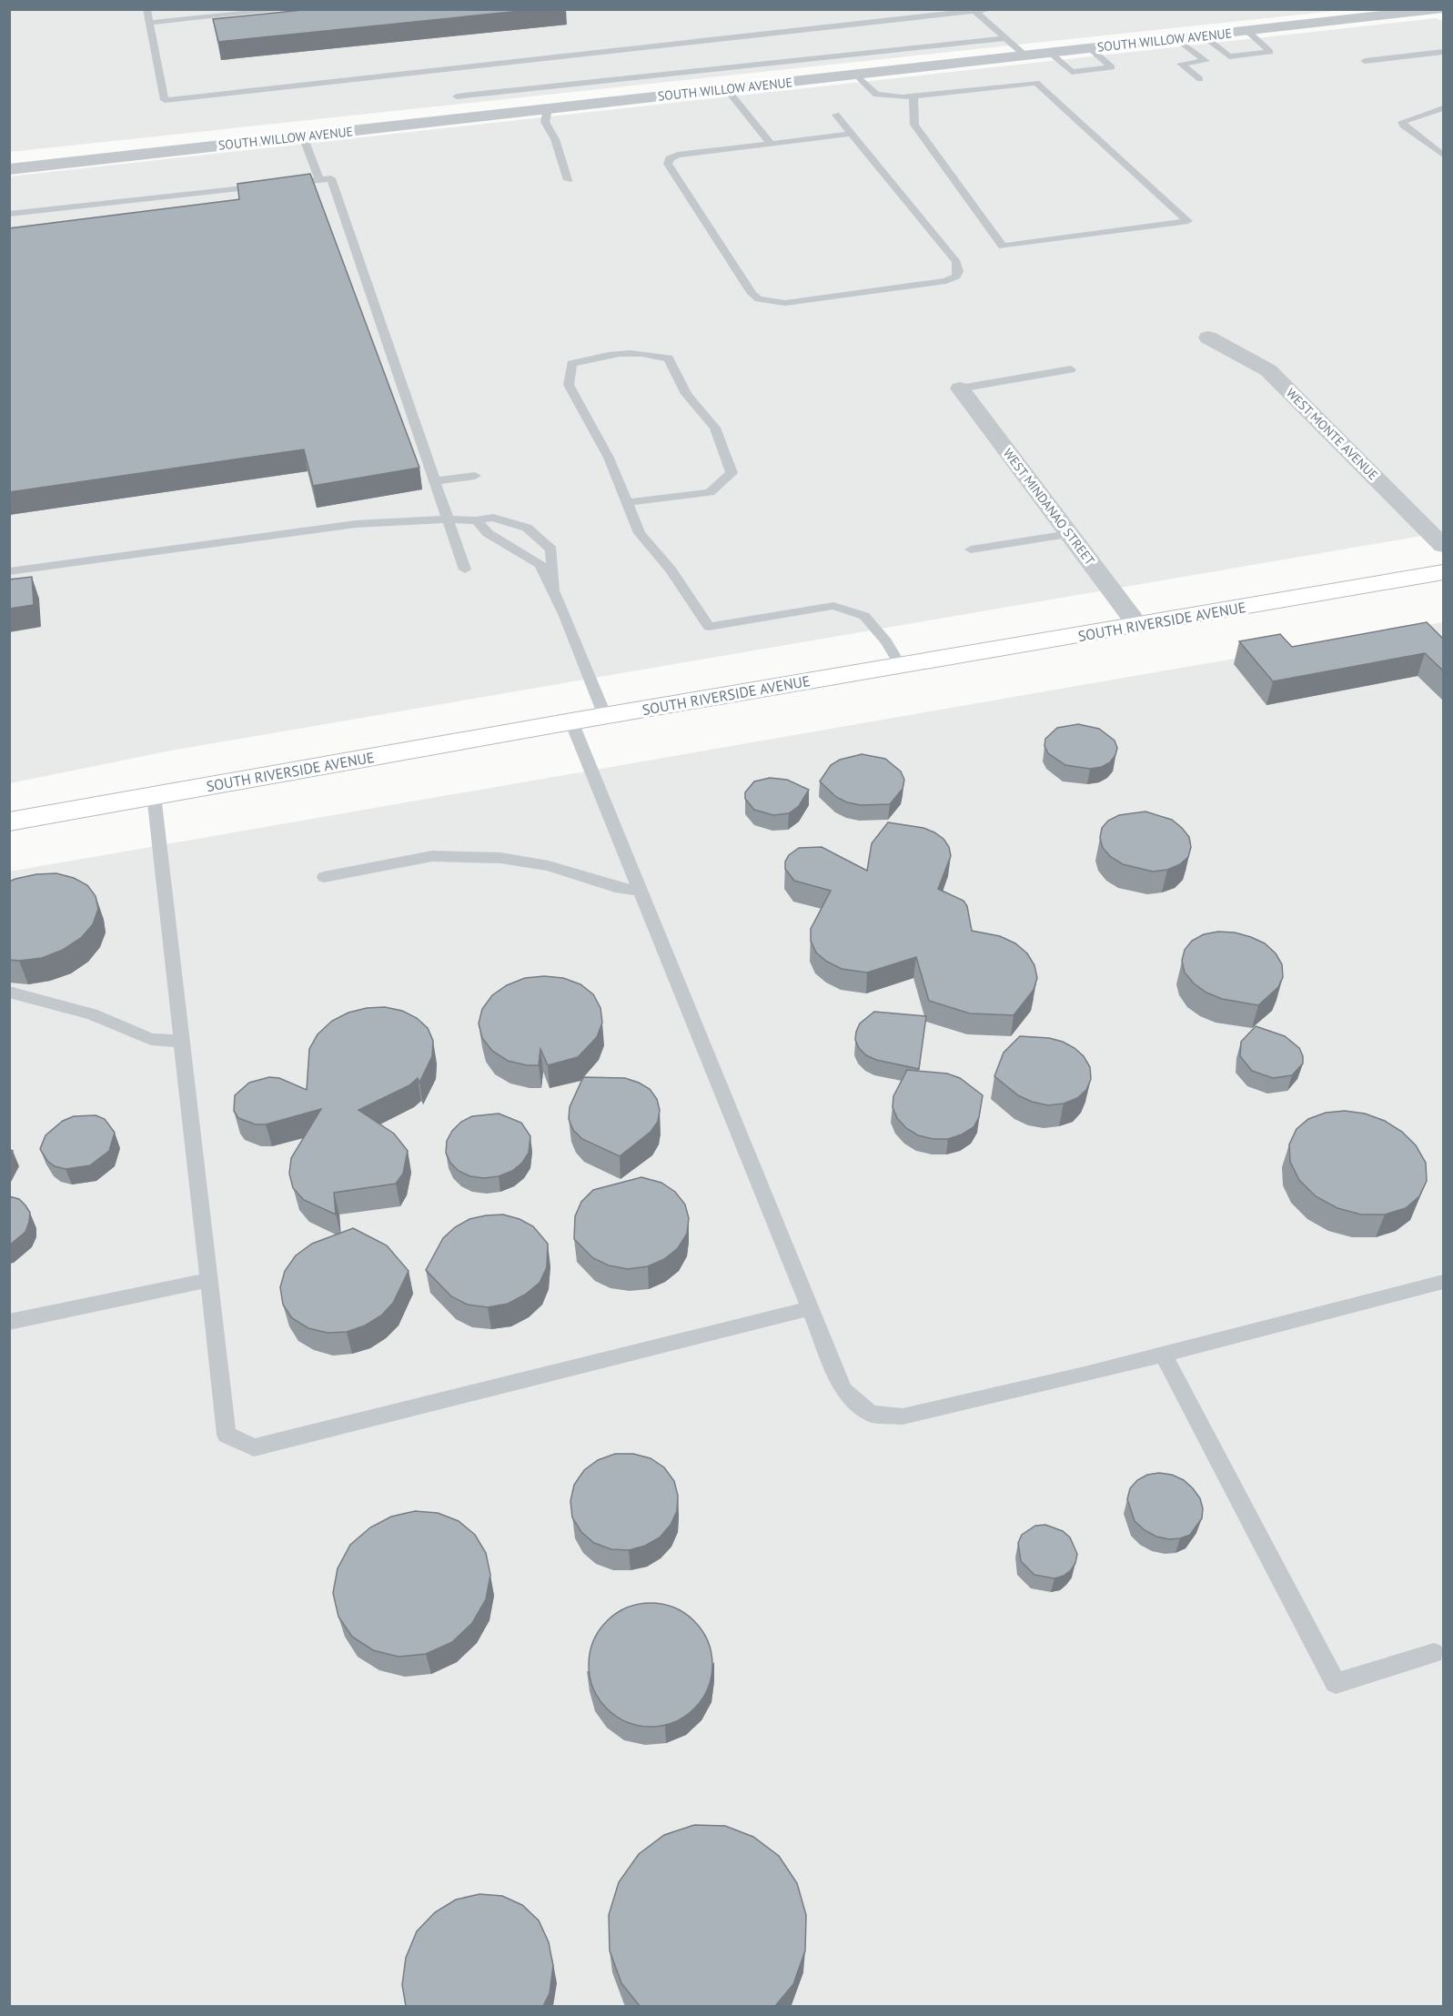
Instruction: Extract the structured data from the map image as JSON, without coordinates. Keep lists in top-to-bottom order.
{
  "streets": {
    "main road": ["SOUTH RIVERSIDE AVENUE"],
    "street": ["SOUTH WILLOW AVENUE", "WEST MONTE AVENUE", "WEST MINDANAO STREET"]
  },
  "crossings": [
    ["WEST MINDANAO STREET", "SOUTH RIVERSIDE AVENUE"]
  ]
}
